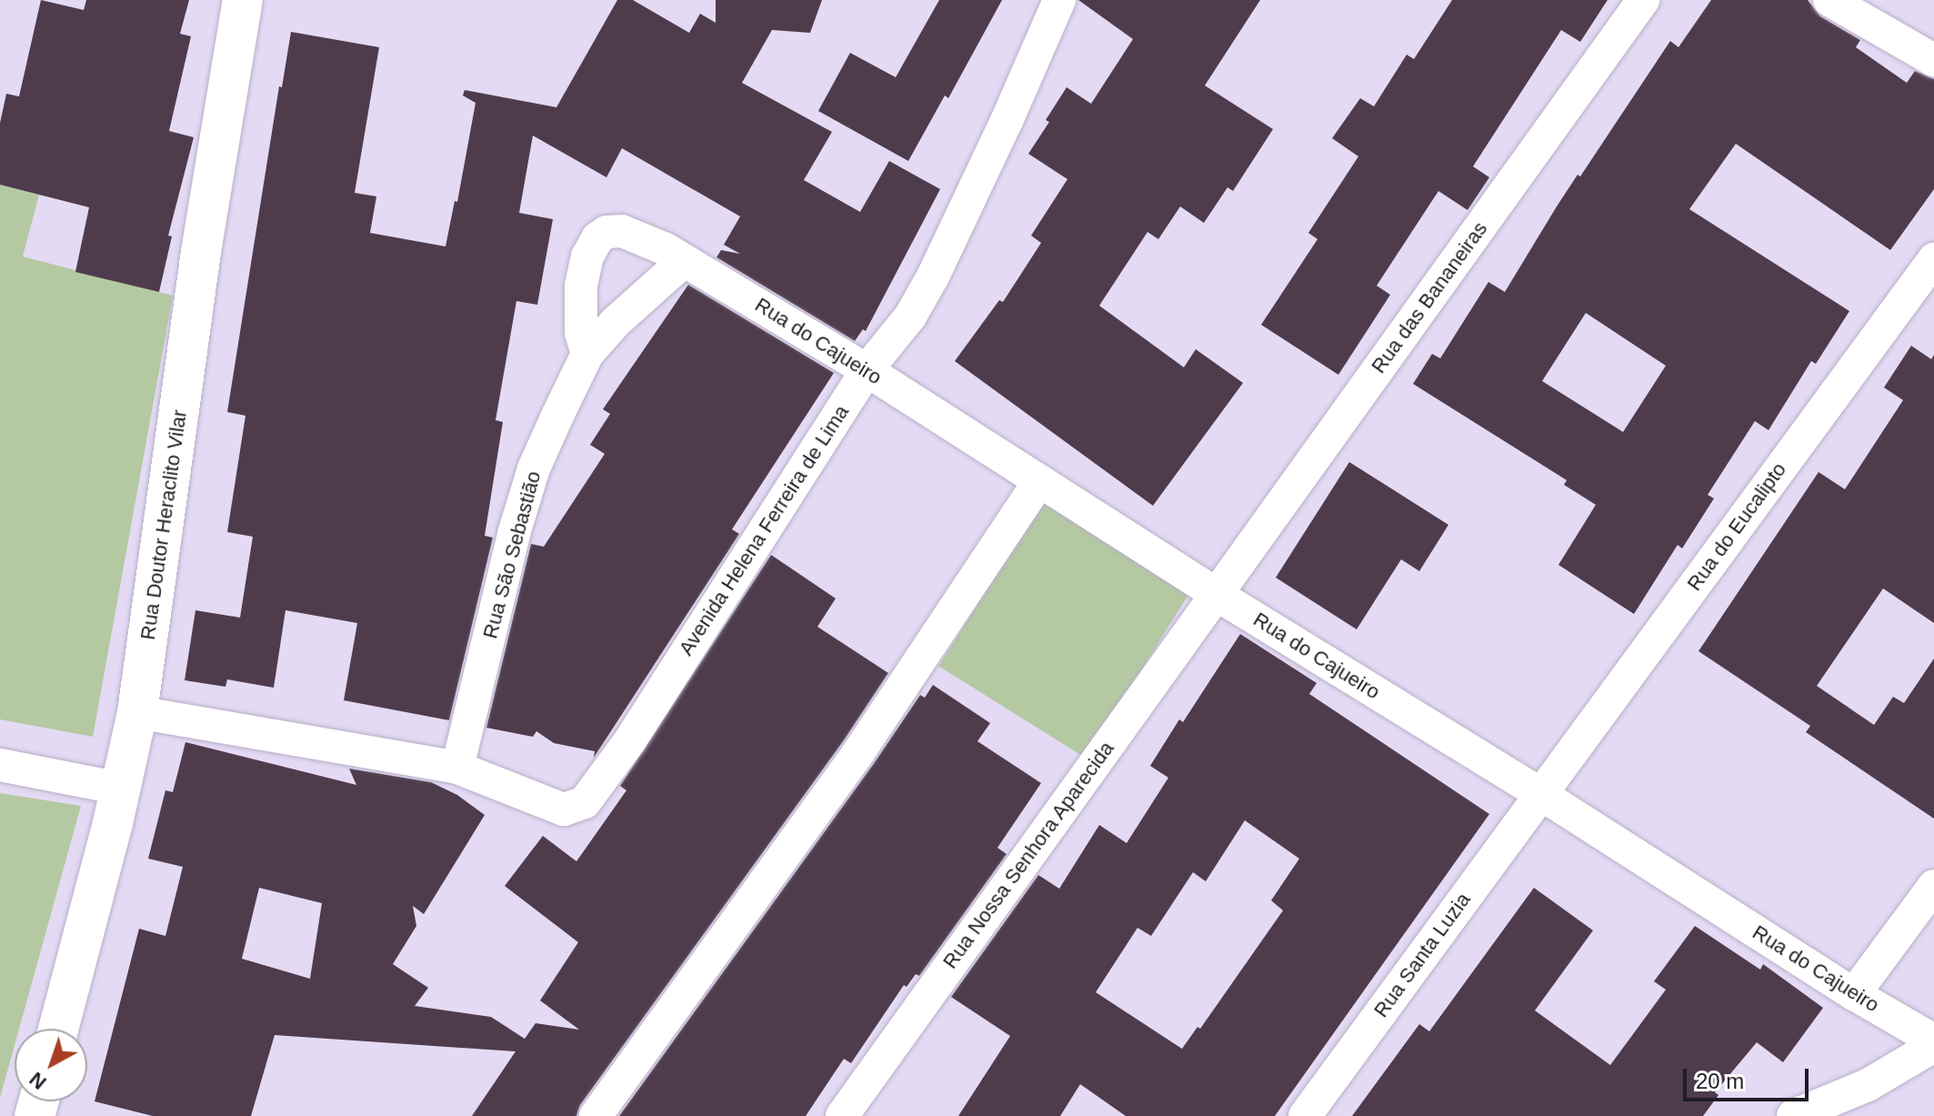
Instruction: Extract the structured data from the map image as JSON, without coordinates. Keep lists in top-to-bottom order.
{
  "streets": {
    "street": [
      "Rua das Bananeiras",
      "Rua do Cajueiro",
      "Rua Doutor Heraclito Vilar",
      "Rua do Eucalipto",
      "Avenida Helena Ferreira de Lima",
      "Rua São Sebastião",
      "Rua Nossa Senhora Aparecida",
      "Rua Santa Luzia"
    ]
  },
  "crossings": [
    ["Rua das Bananeiras", "Rua do Cajueiro"],
    ["Rua das Bananeiras", "Rua Nossa Senhora Aparecida"],
    ["Rua do Cajueiro", "Rua do Eucalipto"],
    ["Rua do Cajueiro", "Avenida Helena Ferreira de Lima"],
    ["Rua do Cajueiro", "Rua São Sebastião"],
    ["Rua do Cajueiro", "Rua Nossa Senhora Aparecida"],
    ["Rua do Cajueiro", "Rua Santa Luzia"],
    ["Rua do Eucalipto", "Rua Santa Luzia"],
    ["Avenida Helena Ferreira de Lima", "Rua São Sebastião"]
  ],
  "scale_bar": "20 m",
  "north": "bottom left"
}
